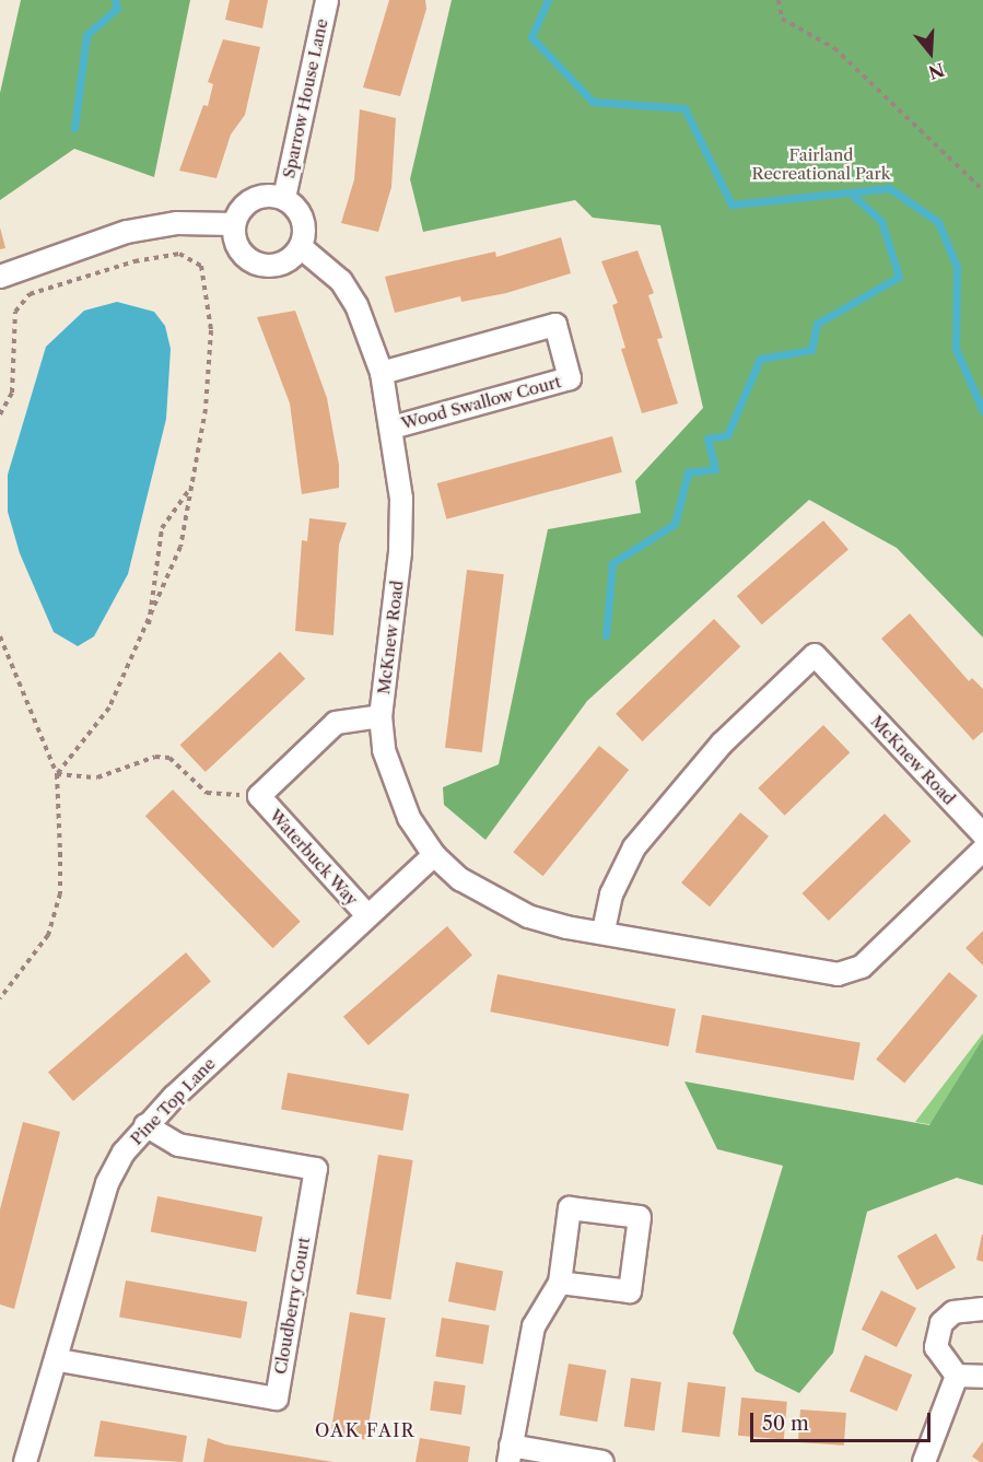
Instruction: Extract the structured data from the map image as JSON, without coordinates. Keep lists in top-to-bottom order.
{
  "streets": {
    "street": [
      "Sparrow House Lane",
      "Wood Swallow Court",
      "McKnew Road",
      "Waterbuck Way",
      "Pine Top Lane",
      "Cloudberry Court"
    ]
  },
  "crossings": [
    ["Sparrow House Lane", "McKnew Road"],
    ["Wood Swallow Court", "McKnew Road"],
    ["McKnew Road", "Waterbuck Way"],
    ["McKnew Road", "Pine Top Lane"],
    ["Waterbuck Way", "Pine Top Lane"],
    ["Pine Top Lane", "Cloudberry Court"]
  ],
  "districts": ["OAK FAIR"],
  "parks": ["Fairland Recreational Park"],
  "scale_bar": "50 m",
  "north": "bottom"
}
